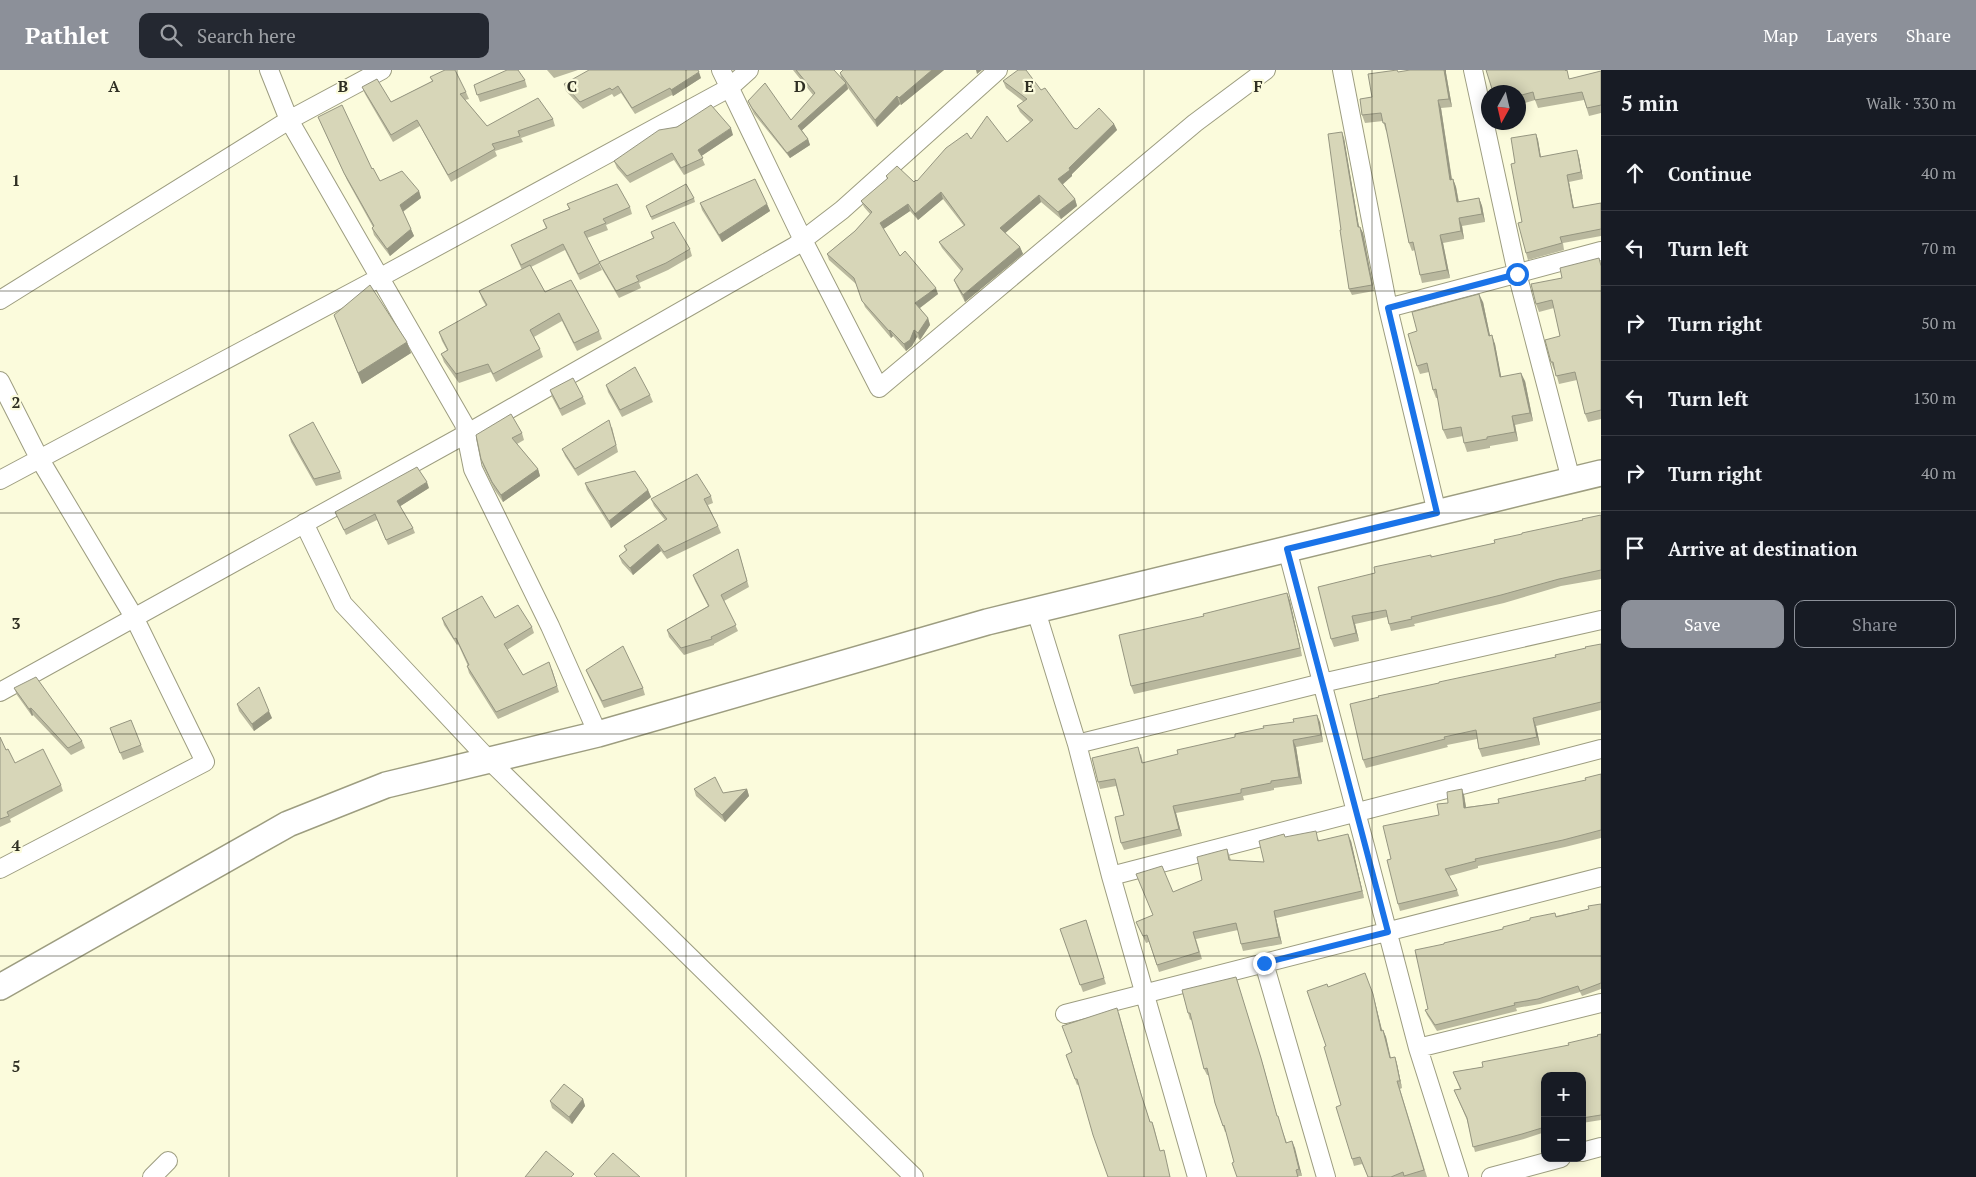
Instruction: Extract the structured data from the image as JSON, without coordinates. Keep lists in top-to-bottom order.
{
  "north": "bottom",
  "page": {
    "header": "Pathlet",
    "search": "Search here",
    "nav": ["Map", "Layers", "Share"],
    "heading": ["5 min", "Walk · 330 m"],
    "list": [
      ["Continue", "40 m"],
      ["Turn left", "70 m"],
      ["Turn right", "50 m"],
      ["Turn left", "130 m"],
      ["Turn right", "40 m"],
      "Arrive at destination"
    ],
    "buttons": ["Save", "Share"],
    "map_buttons": ["+", "−"]
  },
  "grid": {
    "columns": [
      "A",
      "B",
      "C",
      "D",
      "E",
      "F"
    ],
    "rows": [
      "1",
      "2",
      "3",
      "4",
      "5"
    ]
  }
}
